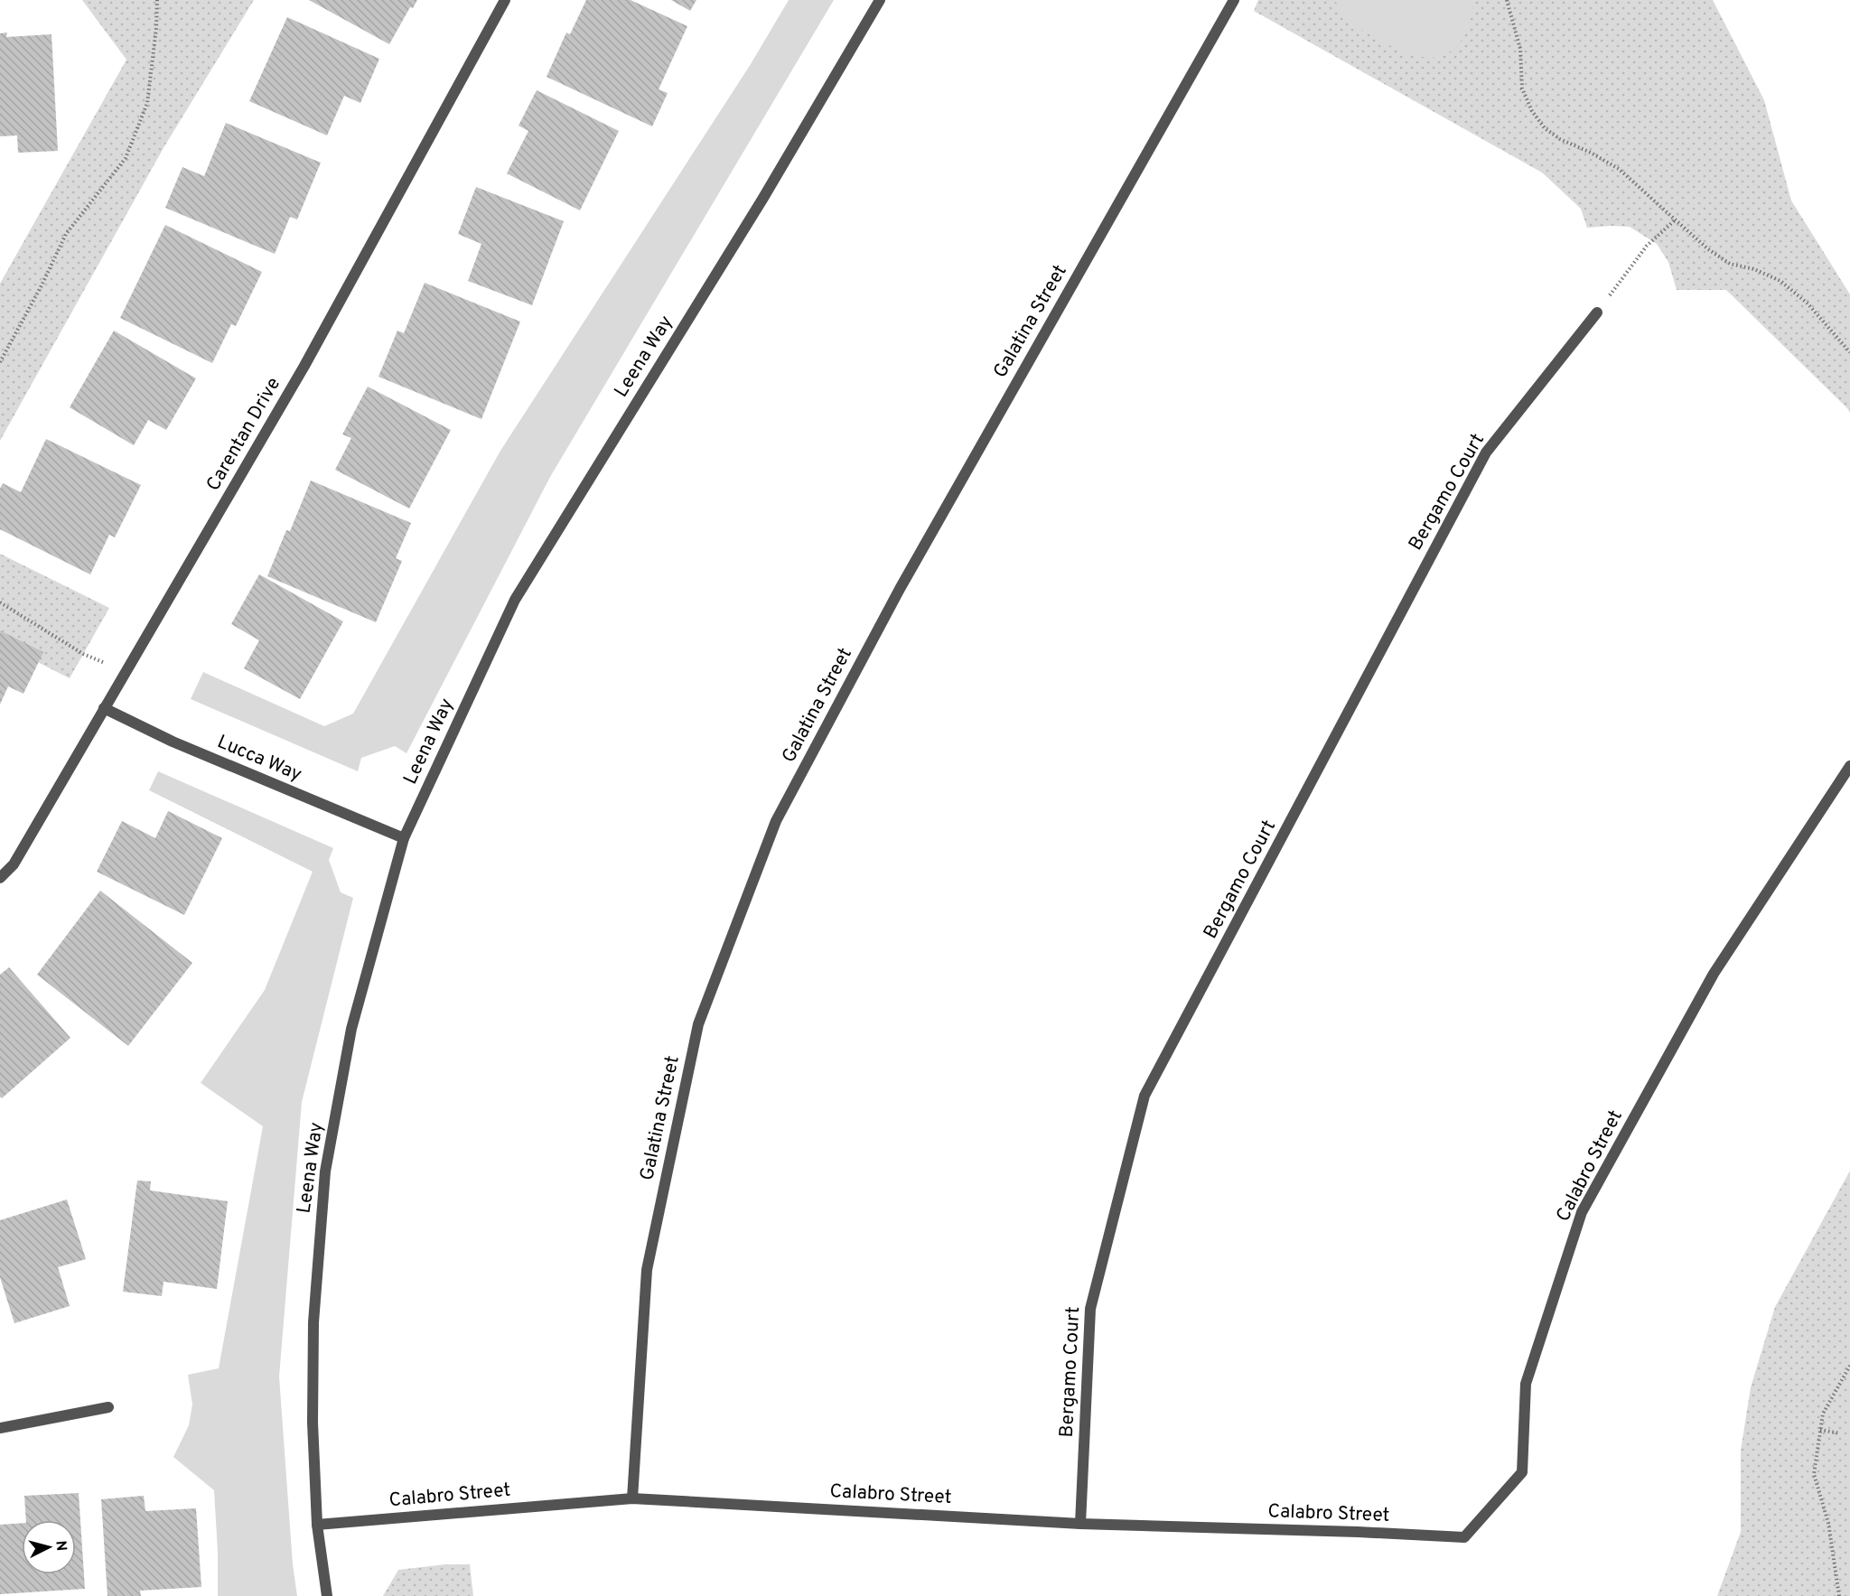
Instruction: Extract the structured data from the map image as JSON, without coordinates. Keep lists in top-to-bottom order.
{
  "streets": {
    "street": [
      "Galatina Street",
      "Leena Way",
      "Carentan Drive",
      "Bergamo Court",
      "Lucca Way",
      "Calabro Street"
    ]
  },
  "crossings": [
    ["Galatina Street", "Calabro Street"],
    ["Leena Way", "Lucca Way"],
    ["Leena Way", "Calabro Street"],
    ["Carentan Drive", "Lucca Way"],
    ["Bergamo Court", "Calabro Street"]
  ],
  "north": "right"
}
